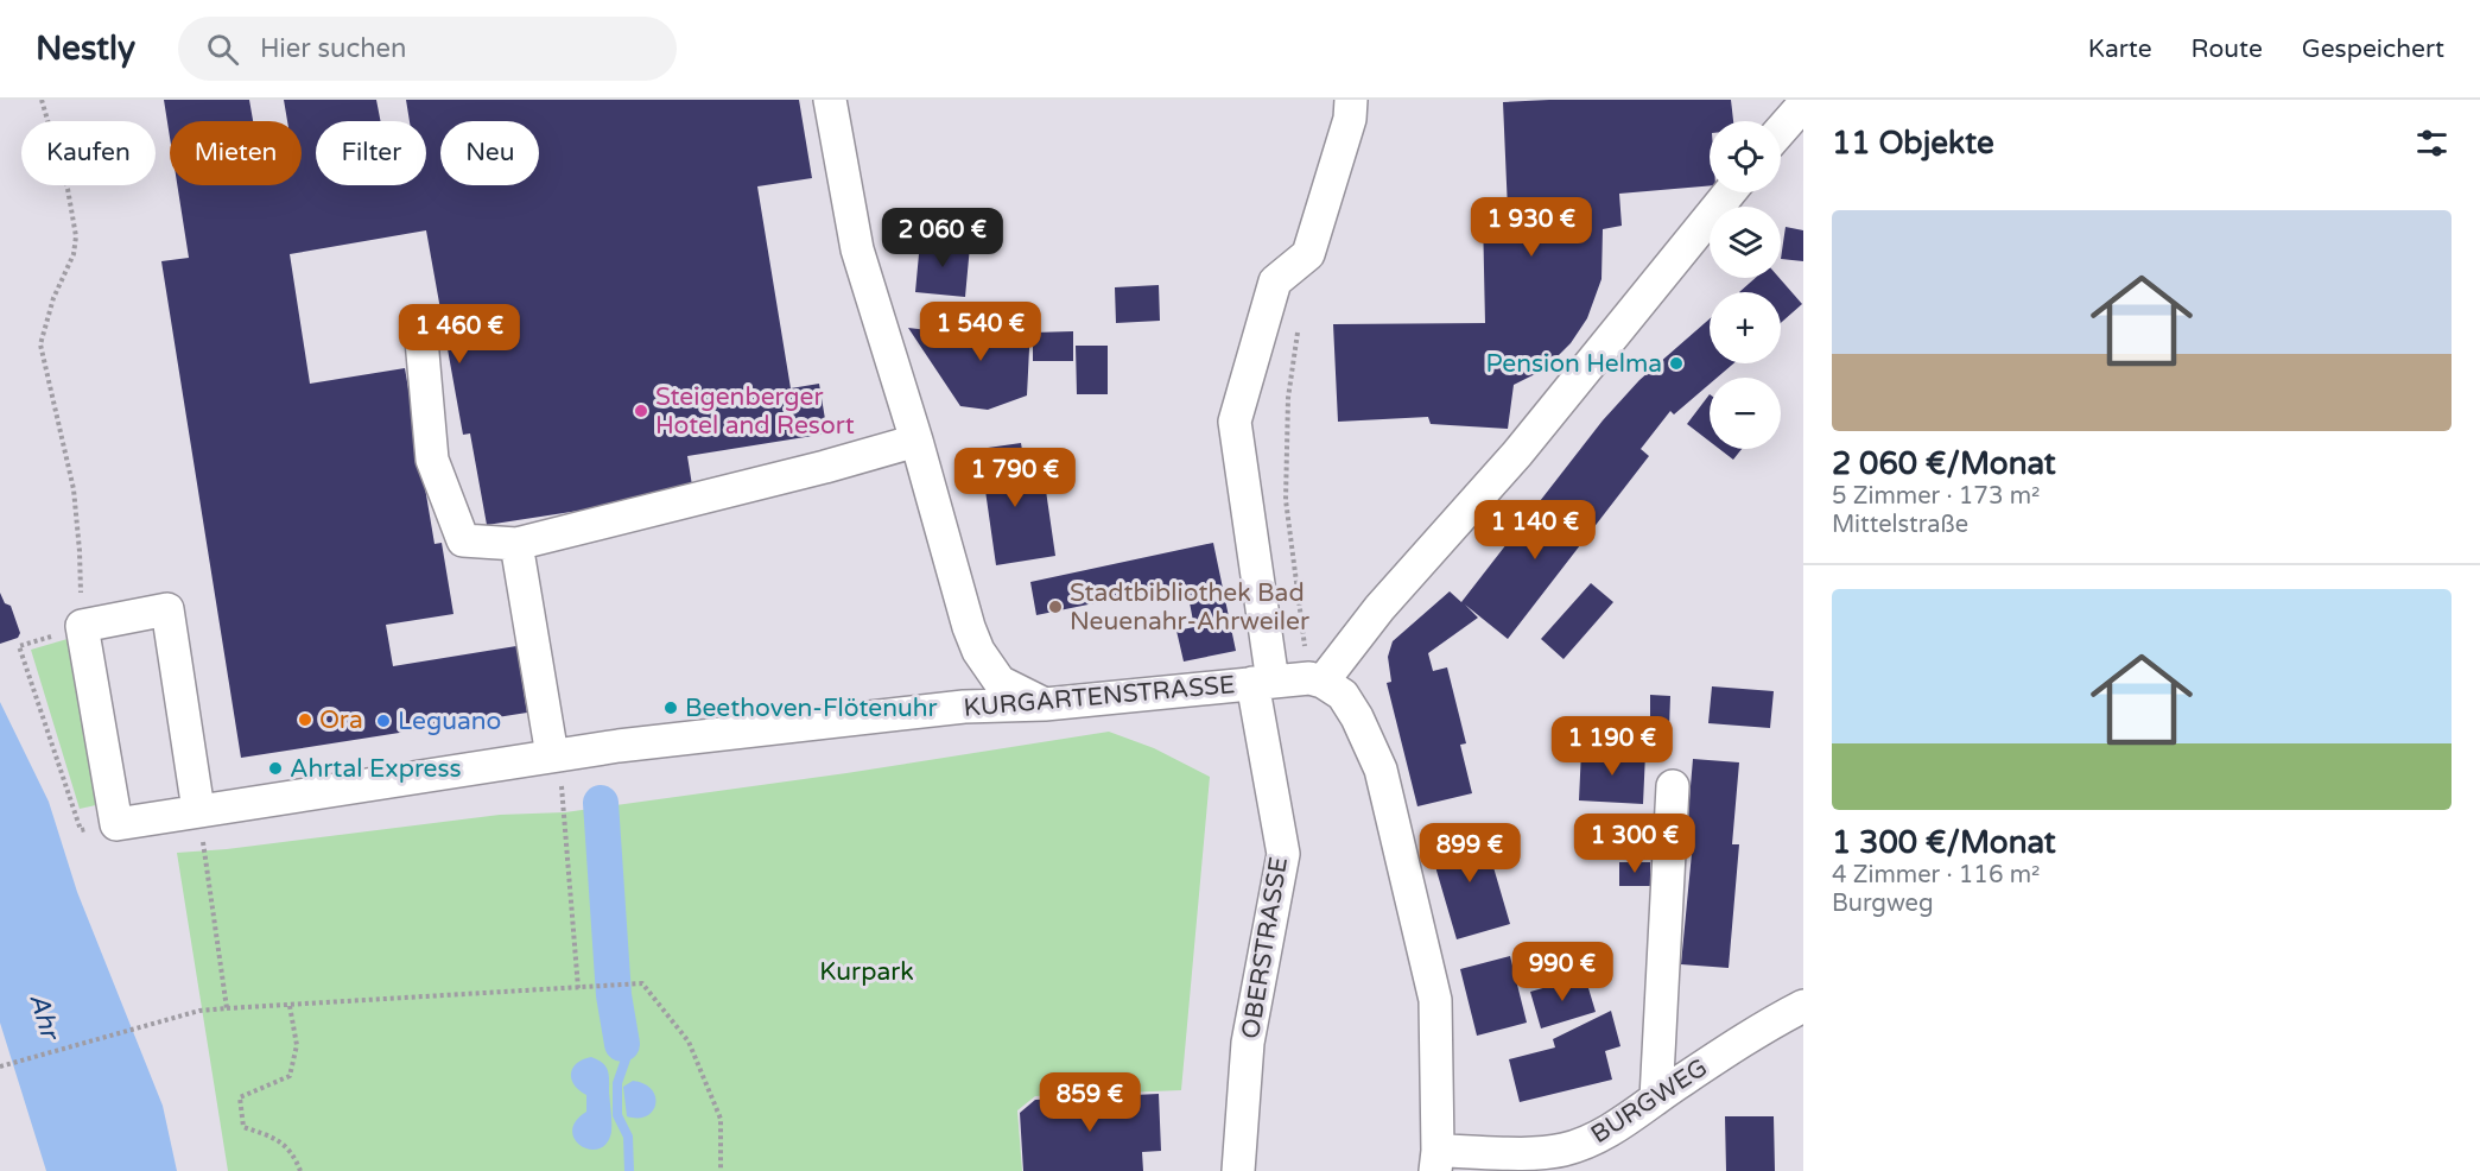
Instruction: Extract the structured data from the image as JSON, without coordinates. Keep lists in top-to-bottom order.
{
  "streets": {
    "street": ["KURGARTENSTRASSE", "OBERSTRASSE", "BURGWEG"]
  },
  "crossings": [
    ["KURGARTENSTRASSE", "OBERSTRASSE"]
  ],
  "water": ["Ahr"],
  "parks": ["Kurpark"],
  "places": [
    "Pension Helma",
    "Steigenberger Hotel and Resort",
    "Stadtbibliothek Bad Neuenahr-Ahrweiler",
    "Beethoven-Flötenuhr",
    "Ora",
    "Leguano",
    "Ahrtal Express"
  ],
  "page": {
    "header": "Nestly",
    "search": "Hier suchen",
    "nav": ["Karte", "Route", "Gespeichert"],
    "heading": "11 Objekte",
    "map_buttons": ["+", "−"],
    "chip": [
      "Kaufen",
      "Mieten",
      "Filter",
      "Neu"
    ],
    "list": [
      {
        "name": "2 060 €/Monat",
        "note": "5 Zimmer · 173 m² · Mittelstraße"
      },
      {
        "name": "1 300 €/Monat",
        "note": "4 Zimmer · 116 m² · Burgweg"
      }
    ],
    "price": [
      "1 930 €",
      "2 060 €",
      "1 540 €",
      "1 460 €",
      "1 790 €",
      "1 140 €",
      "1 190 €",
      "1 300 €",
      "899 €",
      "990 €",
      "859 €"
    ]
  }
}
